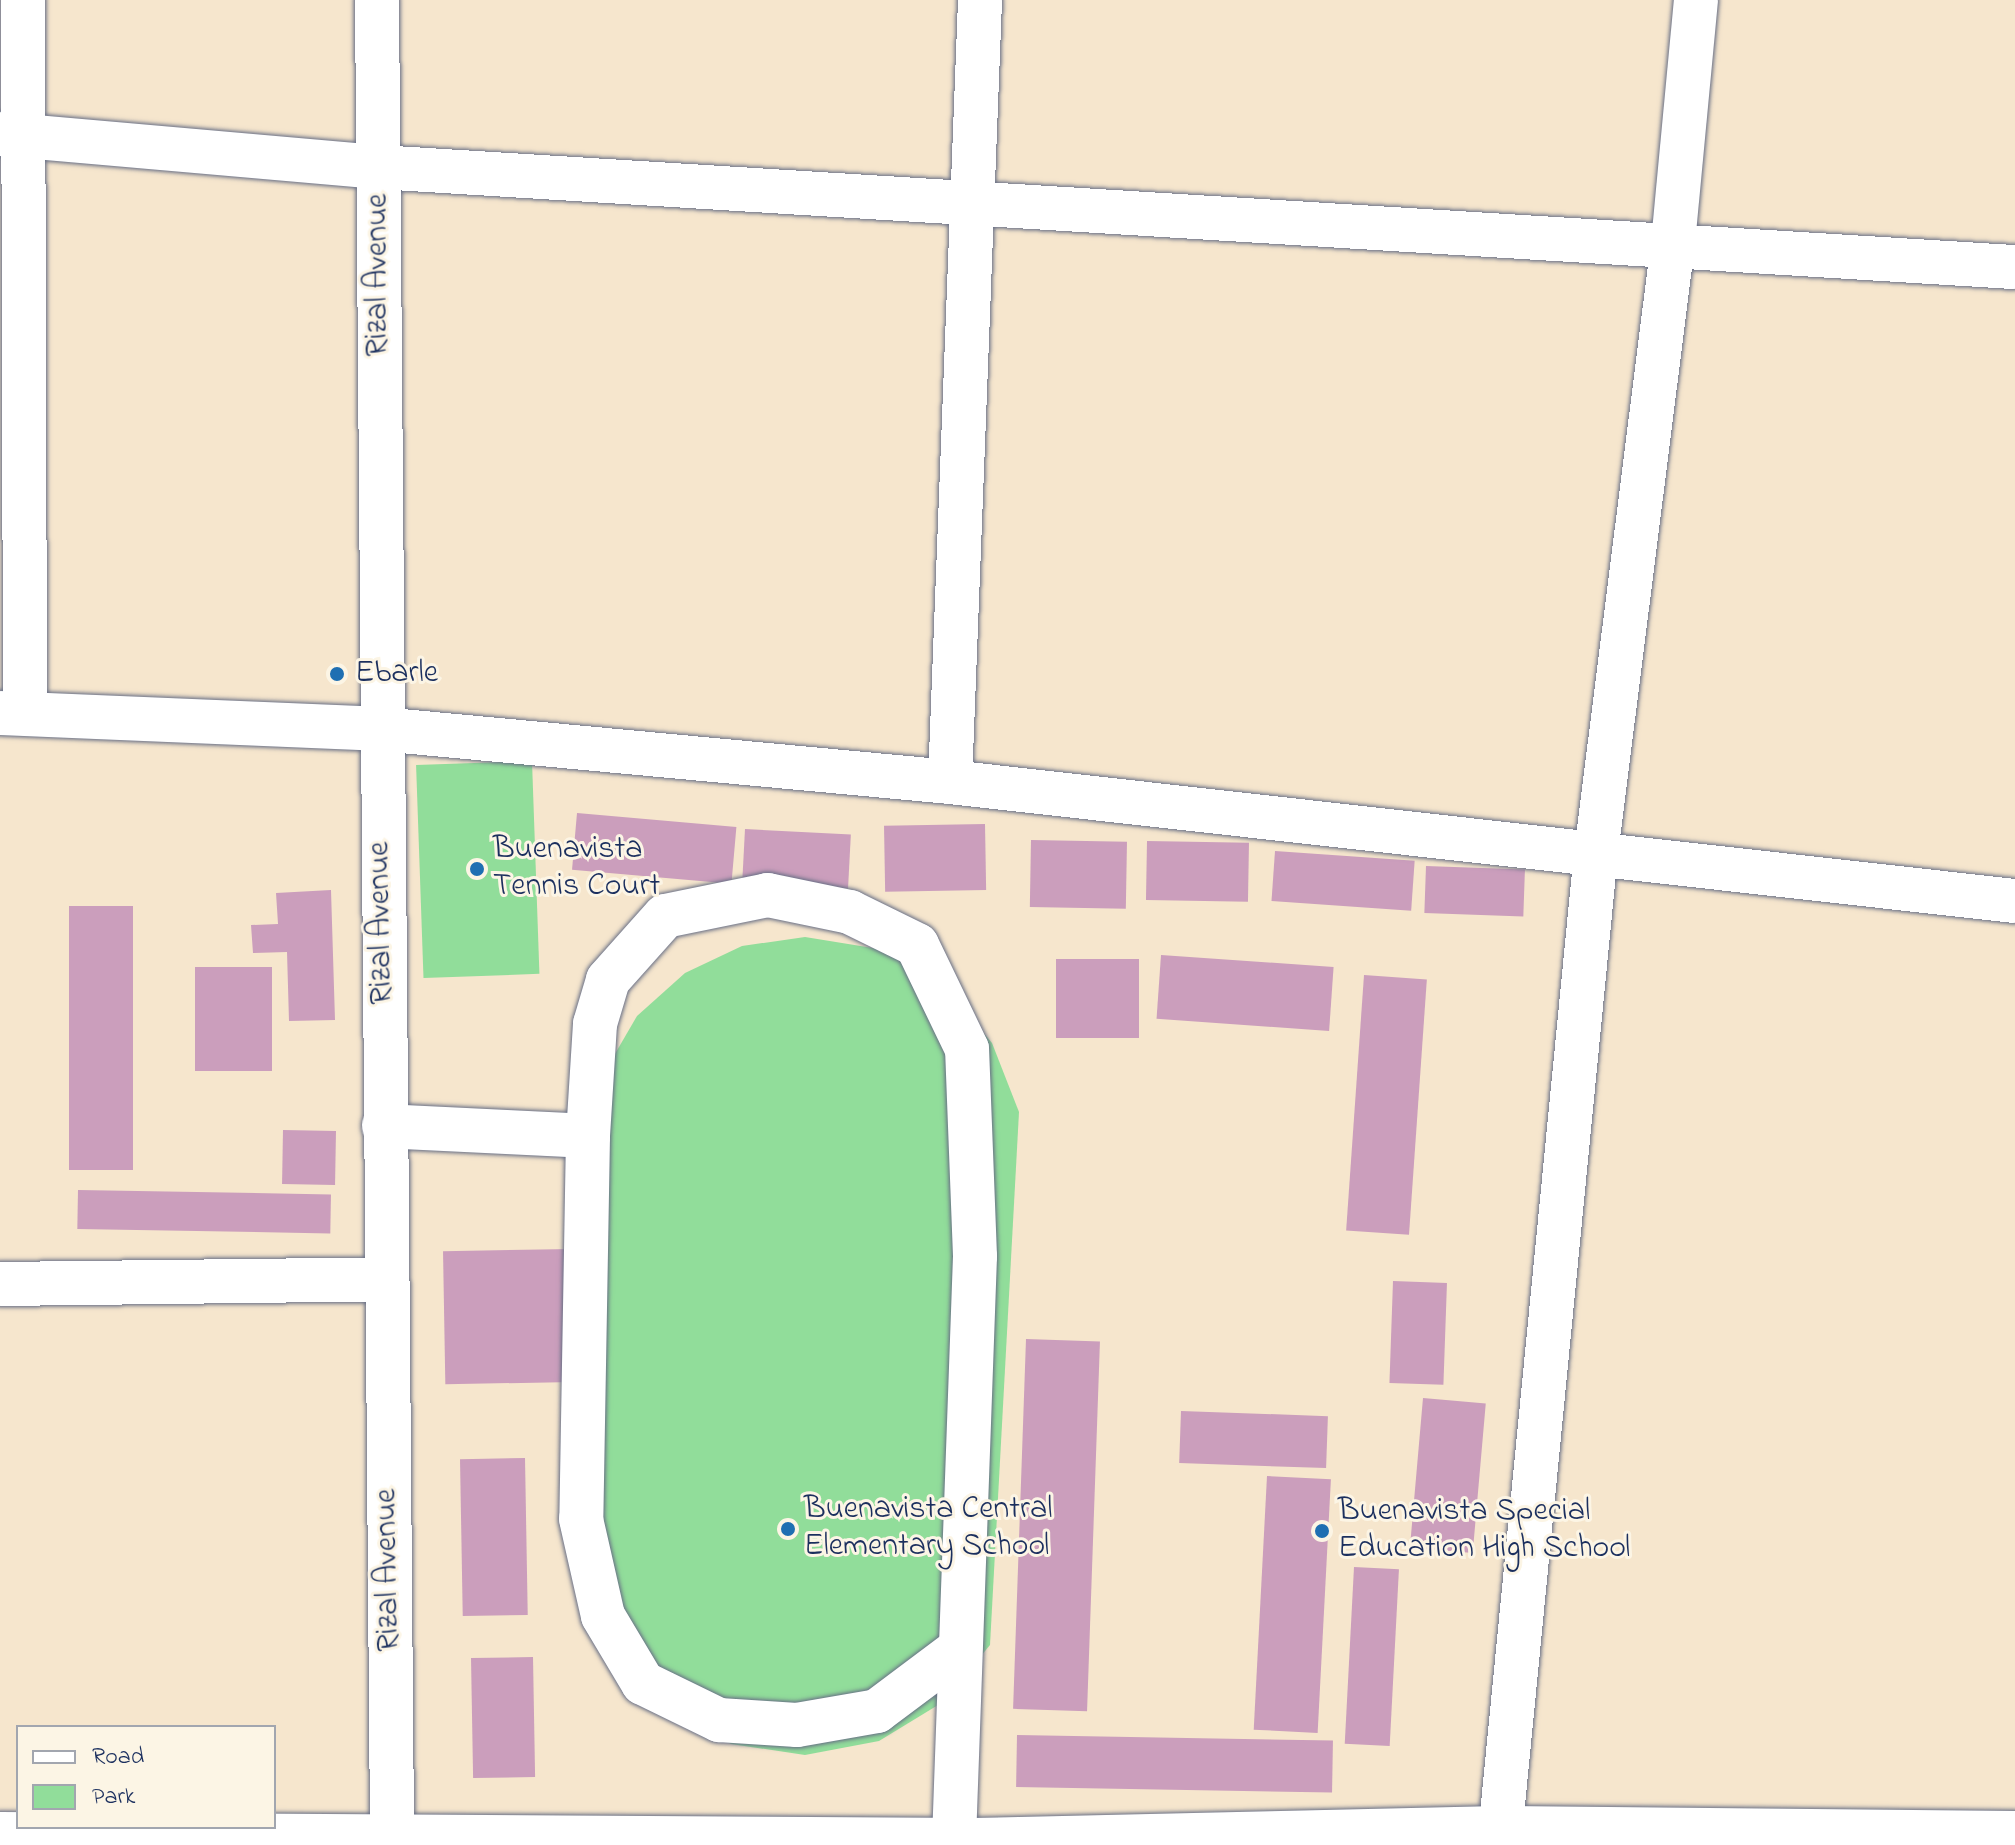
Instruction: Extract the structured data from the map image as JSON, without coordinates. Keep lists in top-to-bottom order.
{
  "streets": {
    "street": ["Rizal Avenue"]
  },
  "places": [
    "Ebarle",
    "Buenavista Tennis Court",
    "Buenavista Central Elementary School",
    "Buenavista Special Education High School"
  ],
  "legend": ["Road", "Park"]
}
